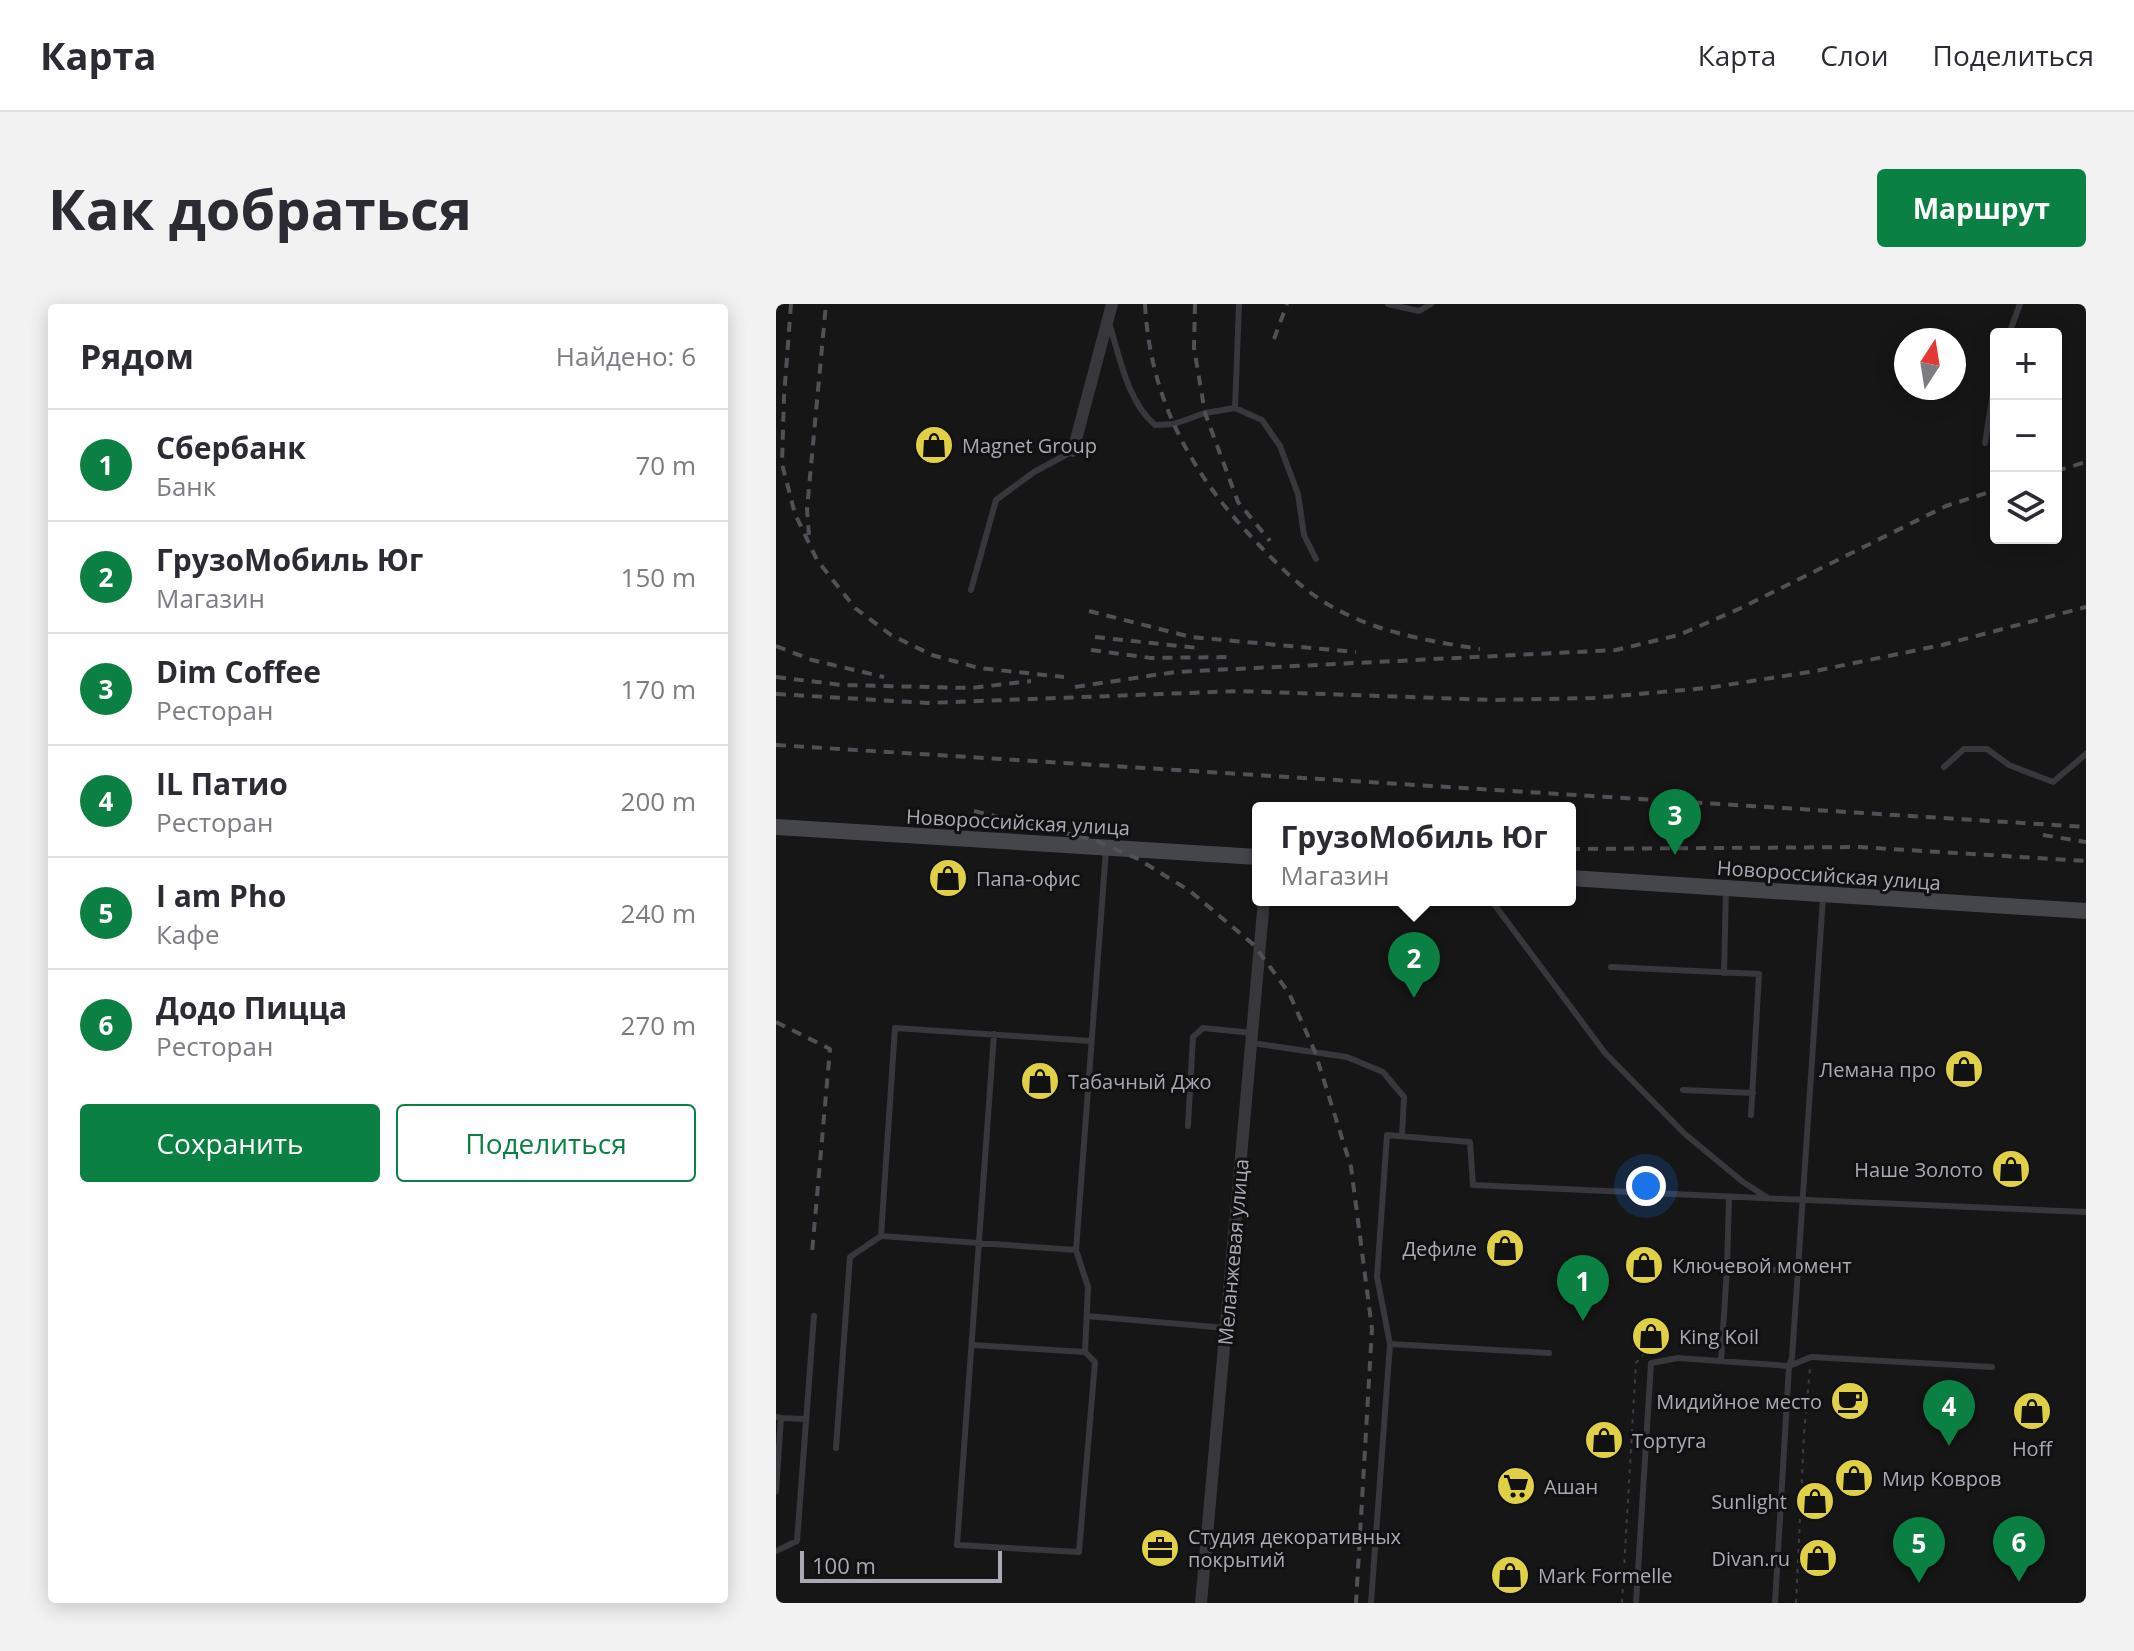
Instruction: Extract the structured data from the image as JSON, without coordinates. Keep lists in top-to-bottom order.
{
  "streets": {
    "main road": ["Новороссийская улица"],
    "street": ["Меланжевая улица"]
  },
  "places": {
    "shop": [
      "Magnet Group",
      "Папа-офис",
      "Лемана про",
      "Табачный Джо",
      "Наше Золото",
      "Дефиле",
      "Ключевой момент",
      "King Koil",
      "Hoff",
      "Тортуга",
      "Мир Ковров",
      "Sunlight",
      "Divan.ru",
      "Mark Formelle"
    ],
    "cafe": ["Мидийное место"],
    "supermarket": ["Ашан"],
    "office": ["Студия декоративных покрытий"]
  },
  "scale_bar": "100 m",
  "north": "top",
  "page": {
    "header": "Карта",
    "nav": ["Карта", "Слои", "Поделиться"],
    "buttons": [
      "Маршрут",
      ["Сохранить", "Поделиться"]
    ],
    "title": "Как добраться",
    "heading": ["Рядом", "Найдено: 6"],
    "map_buttons": ["+", "−"],
    "list": [
      {
        "mark": "1",
        "name": "Сбербанк",
        "note": "Банк",
        "value": "70 m"
      },
      {
        "mark": "2",
        "name": "ГрузоМобиль Юг",
        "note": "Магазин",
        "value": "150 m"
      },
      {
        "mark": "3",
        "name": "Dim Coffee",
        "note": "Ресторан",
        "value": "170 m"
      },
      {
        "mark": "4",
        "name": "IL Патио",
        "note": "Ресторан",
        "value": "200 m"
      },
      {
        "mark": "5",
        "name": "I am Pho",
        "note": "Кафе",
        "value": "240 m"
      },
      {
        "mark": "6",
        "name": "Додо Пицца",
        "note": "Ресторан",
        "value": "270 m"
      }
    ],
    "pins": [
      "3",
      "2",
      "1",
      "4",
      "6",
      "5"
    ],
    "popup": ["ГрузоМобиль Юг", "Магазин"],
    "scale": "100 m"
  }
}
